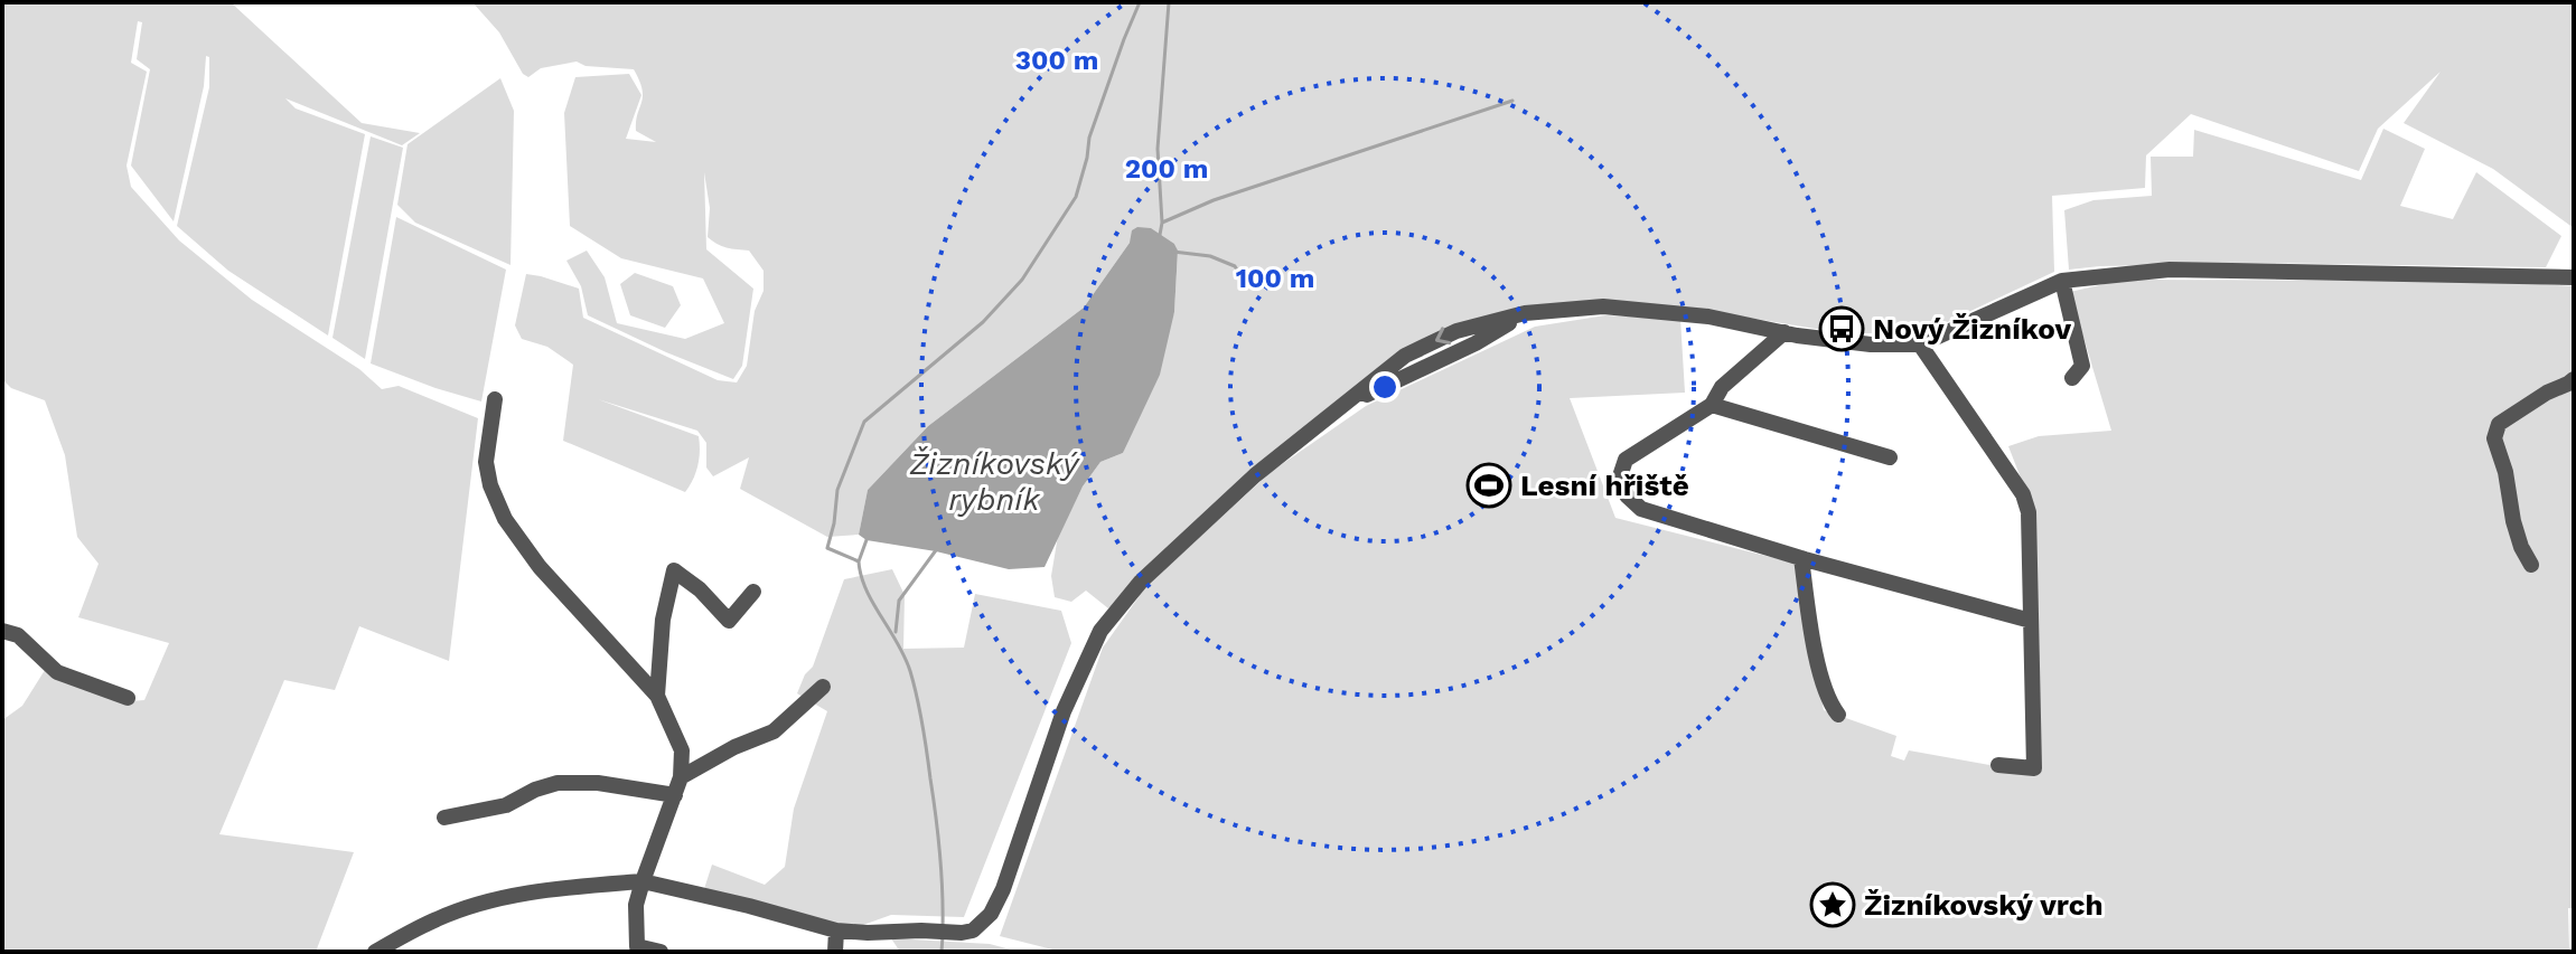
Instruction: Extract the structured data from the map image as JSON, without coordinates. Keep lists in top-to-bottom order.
{
  "water": ["Žizníkovský rybník"],
  "places": {
    "bus stop": ["Nový Žizníkov"],
    "sports": ["Lesní hřiště"],
    "place": ["Žizníkovský vrch"]
  },
  "rings": ["300 m", "200 m", "100 m"]
}
